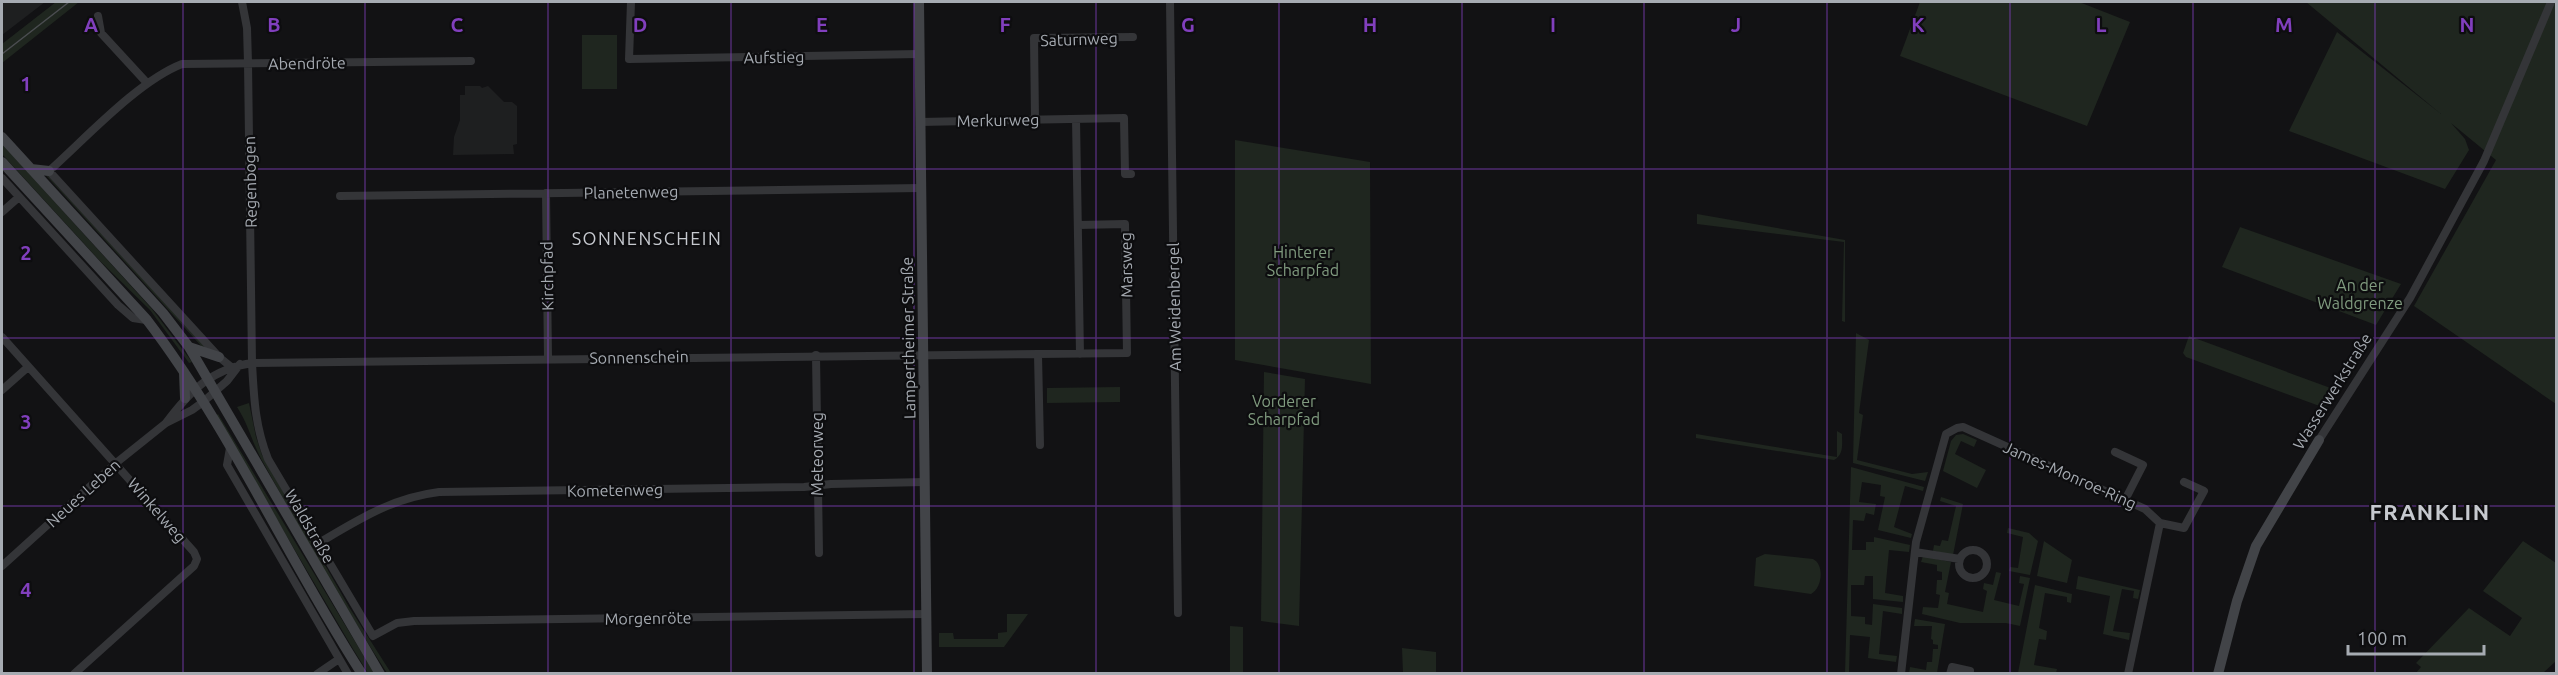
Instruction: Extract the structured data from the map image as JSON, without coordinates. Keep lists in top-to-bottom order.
{
  "streets": {
    "main road": ["Lampertheimer Straße", "Wasserwerkstraße", "Waldstraße"],
    "street": [
      "Saturnweg",
      "Aufstieg",
      "Abendröte",
      "Merkurweg",
      "Regenbogen",
      "Planetenweg",
      "Marsweg",
      "Kirchpfad",
      "Am Weidenbergel",
      "Sonnenschein",
      "Meteorweg",
      "James-Monroe-Ring",
      "Kometenweg",
      "Neues Leben",
      "Winkelweg",
      "Morgenröte"
    ]
  },
  "crossings": [
    ["Saturnweg", "Merkurweg"],
    ["Aufstieg", "Lampertheimer Straße"],
    ["Abendröte", "Regenbogen"],
    ["Merkurweg", "Lampertheimer Straße"],
    ["Regenbogen", "Sonnenschein"],
    ["Regenbogen", "Waldstraße"],
    ["Planetenweg", "Kirchpfad"],
    ["Planetenweg", "Lampertheimer Straße"],
    ["Marsweg", "Sonnenschein"],
    ["Kirchpfad", "Sonnenschein"],
    ["Lampertheimer Straße", "Sonnenschein"],
    ["Lampertheimer Straße", "Kometenweg"],
    ["Lampertheimer Straße", "Morgenröte"],
    ["Sonnenschein", "Meteorweg"],
    ["Sonnenschein", "Waldstraße"],
    ["Meteorweg", "Kometenweg"],
    ["Kometenweg", "Waldstraße"],
    ["Neues Leben", "Winkelweg"],
    ["Neues Leben", "Waldstraße"],
    ["Waldstraße", "Morgenröte"]
  ],
  "districts": ["SONNENSCHEIN", "FRANKLIN"],
  "parks": ["Hinterer Scharpfad", "An der Waldgrenze", "Vorderer Scharpfad"],
  "scale_bar": "100 m",
  "grid": {
    "columns": [
      "A",
      "B",
      "C",
      "D",
      "E",
      "F",
      "G",
      "H",
      "I",
      "J",
      "K",
      "L",
      "M",
      "N"
    ],
    "rows": [
      "1",
      "2",
      "3",
      "4"
    ]
  }
}
